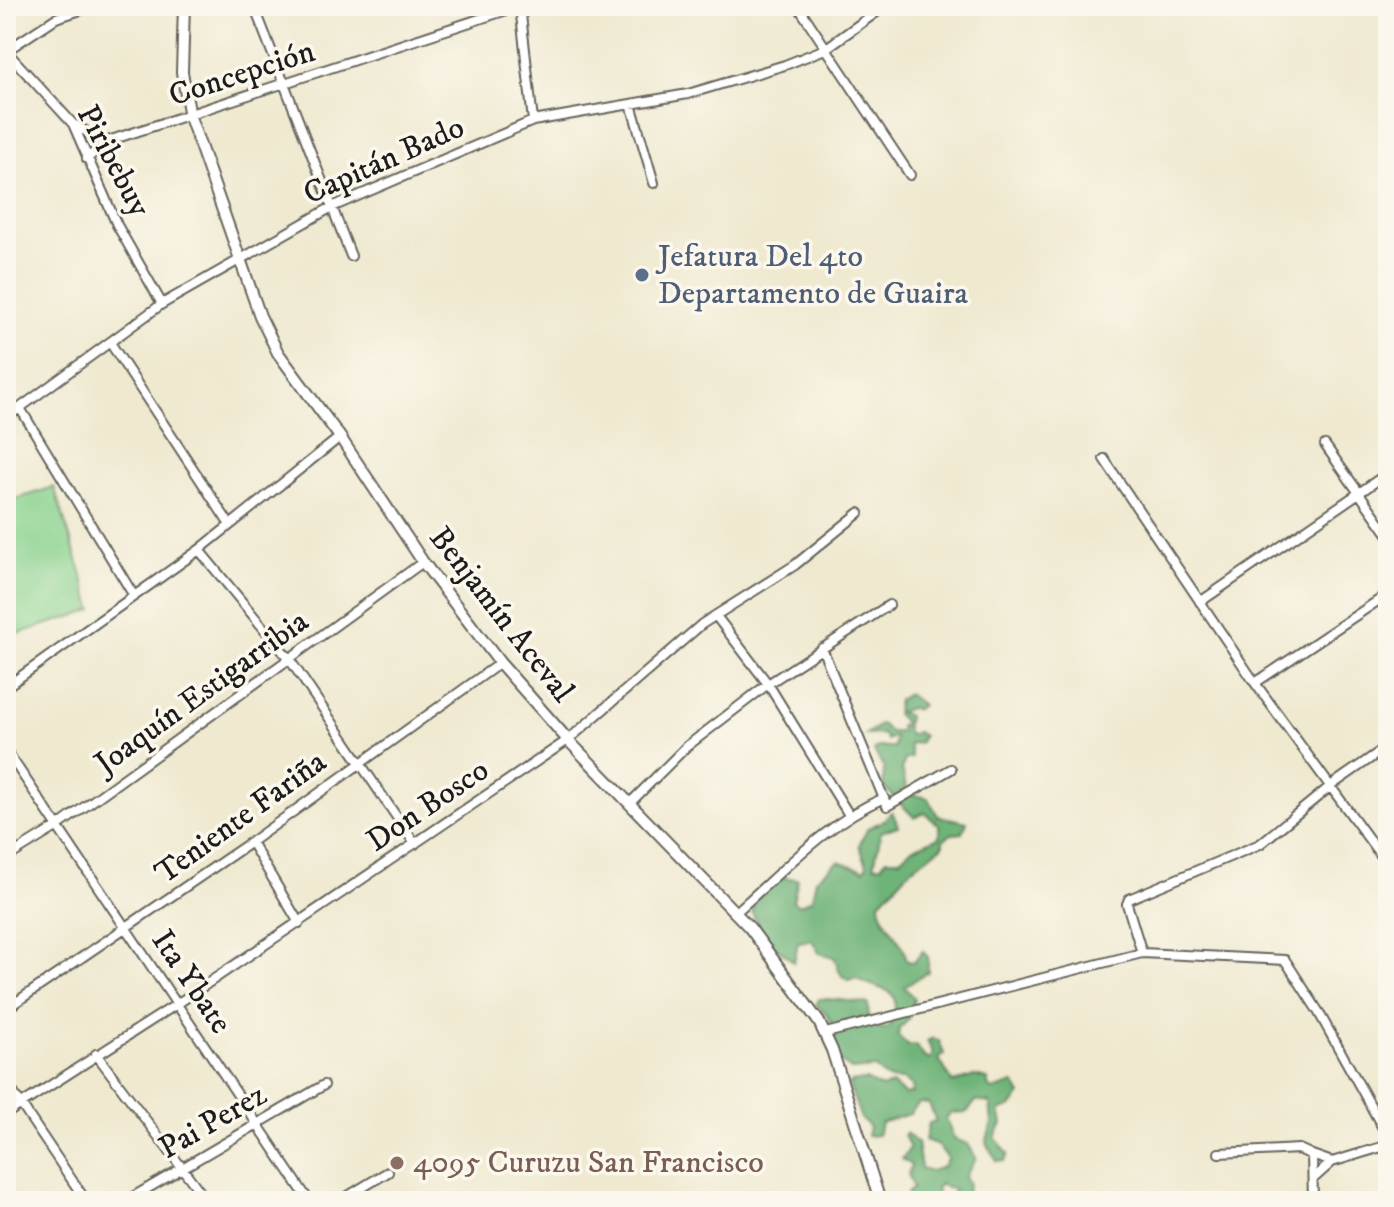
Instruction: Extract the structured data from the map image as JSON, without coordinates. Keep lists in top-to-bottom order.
{
  "streets": {
    "street": [
      "Concepción",
      "Piribebuy",
      "Capitán Bado",
      "Benjamín Aceval",
      "Joaquín Estigarribia",
      "Don Bosco",
      "Teniente Fariña",
      "Ita Ybate",
      "Pai Perez"
    ]
  },
  "crossings": [
    ["Concepción", "Benjamín Aceval"],
    ["Piribebuy", "Capitán Bado"],
    ["Capitán Bado", "Benjamín Aceval"],
    ["Benjamín Aceval", "Joaquín Estigarribia"],
    ["Benjamín Aceval", "Don Bosco"],
    ["Benjamín Aceval", "Teniente Fariña"],
    ["Joaquín Estigarribia", "Ita Ybate"],
    ["Don Bosco", "Ita Ybate"],
    ["Teniente Fariña", "Ita Ybate"],
    ["Ita Ybate", "Pai Perez"]
  ],
  "places": ["Jefatura Del 4to Departamento de Guaira", "4095 Curuzu San Francisco"]
}
